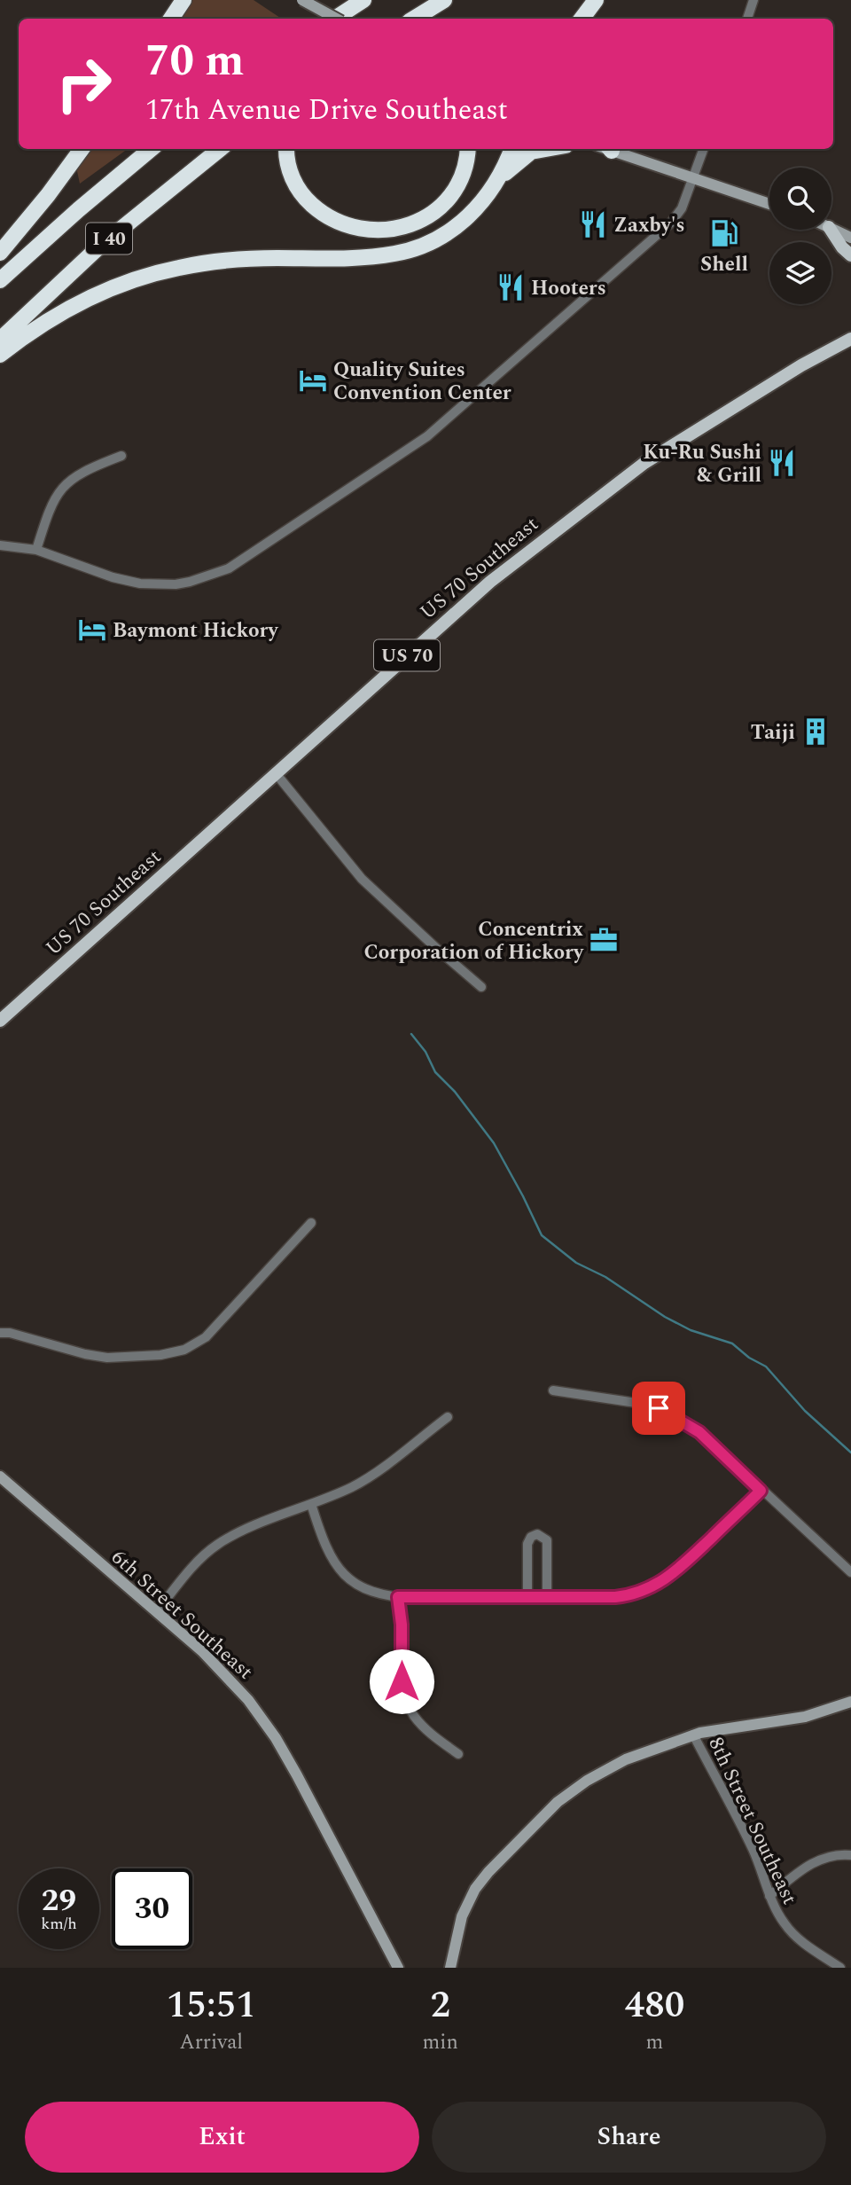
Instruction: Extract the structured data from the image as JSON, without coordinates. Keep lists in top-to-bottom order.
{
  "streets": {
    "highway": ["I 40"],
    "main road": ["US 70 Southeast", "US 70"],
    "street": ["6th Street Southeast", "8th Street Southeast"]
  },
  "places": {
    "restaurant": ["Zaxby's", "Hooters", "Ku-Ru Sushi & Grill"],
    "fuel station": ["Shell"],
    "hotel": ["Quality Suites Convention Center", "Baymont Hickory"],
    "building": ["Taiji"],
    "office": ["Concentrix Corporation of Hickory"]
  },
  "page": {
    "turn": ["70 m", "17th Avenue Drive Southeast"],
    "speed": "29 km/h",
    "limit": "30",
    "eta": [
      "15:51",
      "Arrival",
      "2",
      "min",
      "480",
      "m"
    ],
    "buttons": ["Exit", "Share"]
  }
}
